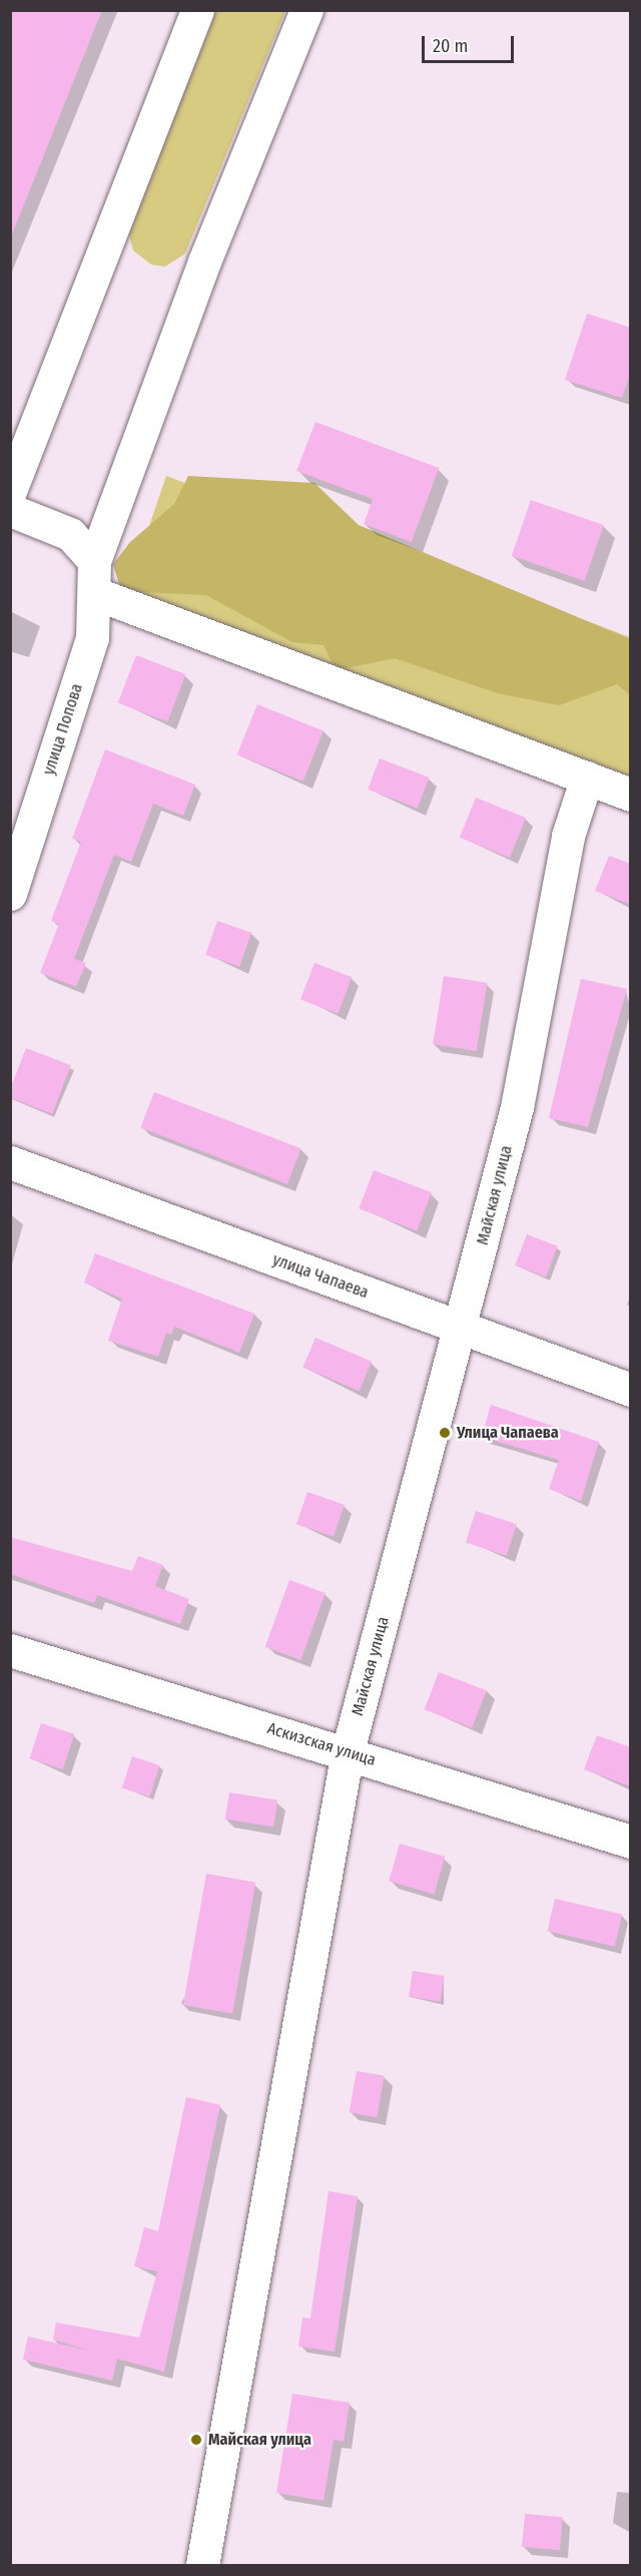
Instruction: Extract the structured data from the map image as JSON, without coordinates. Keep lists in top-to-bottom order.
{
  "streets": {
    "street": [
      "улица Попова",
      "Майская улица",
      "улица Чапаева",
      "Аскизская улица"
    ]
  },
  "crossings": [
    ["Майская улица", "улица Чапаева"],
    ["Майская улица", "Аскизская улица"]
  ],
  "places": ["Улица Чапаева", "Майская улица"],
  "scale_bar": "20 m"
}
